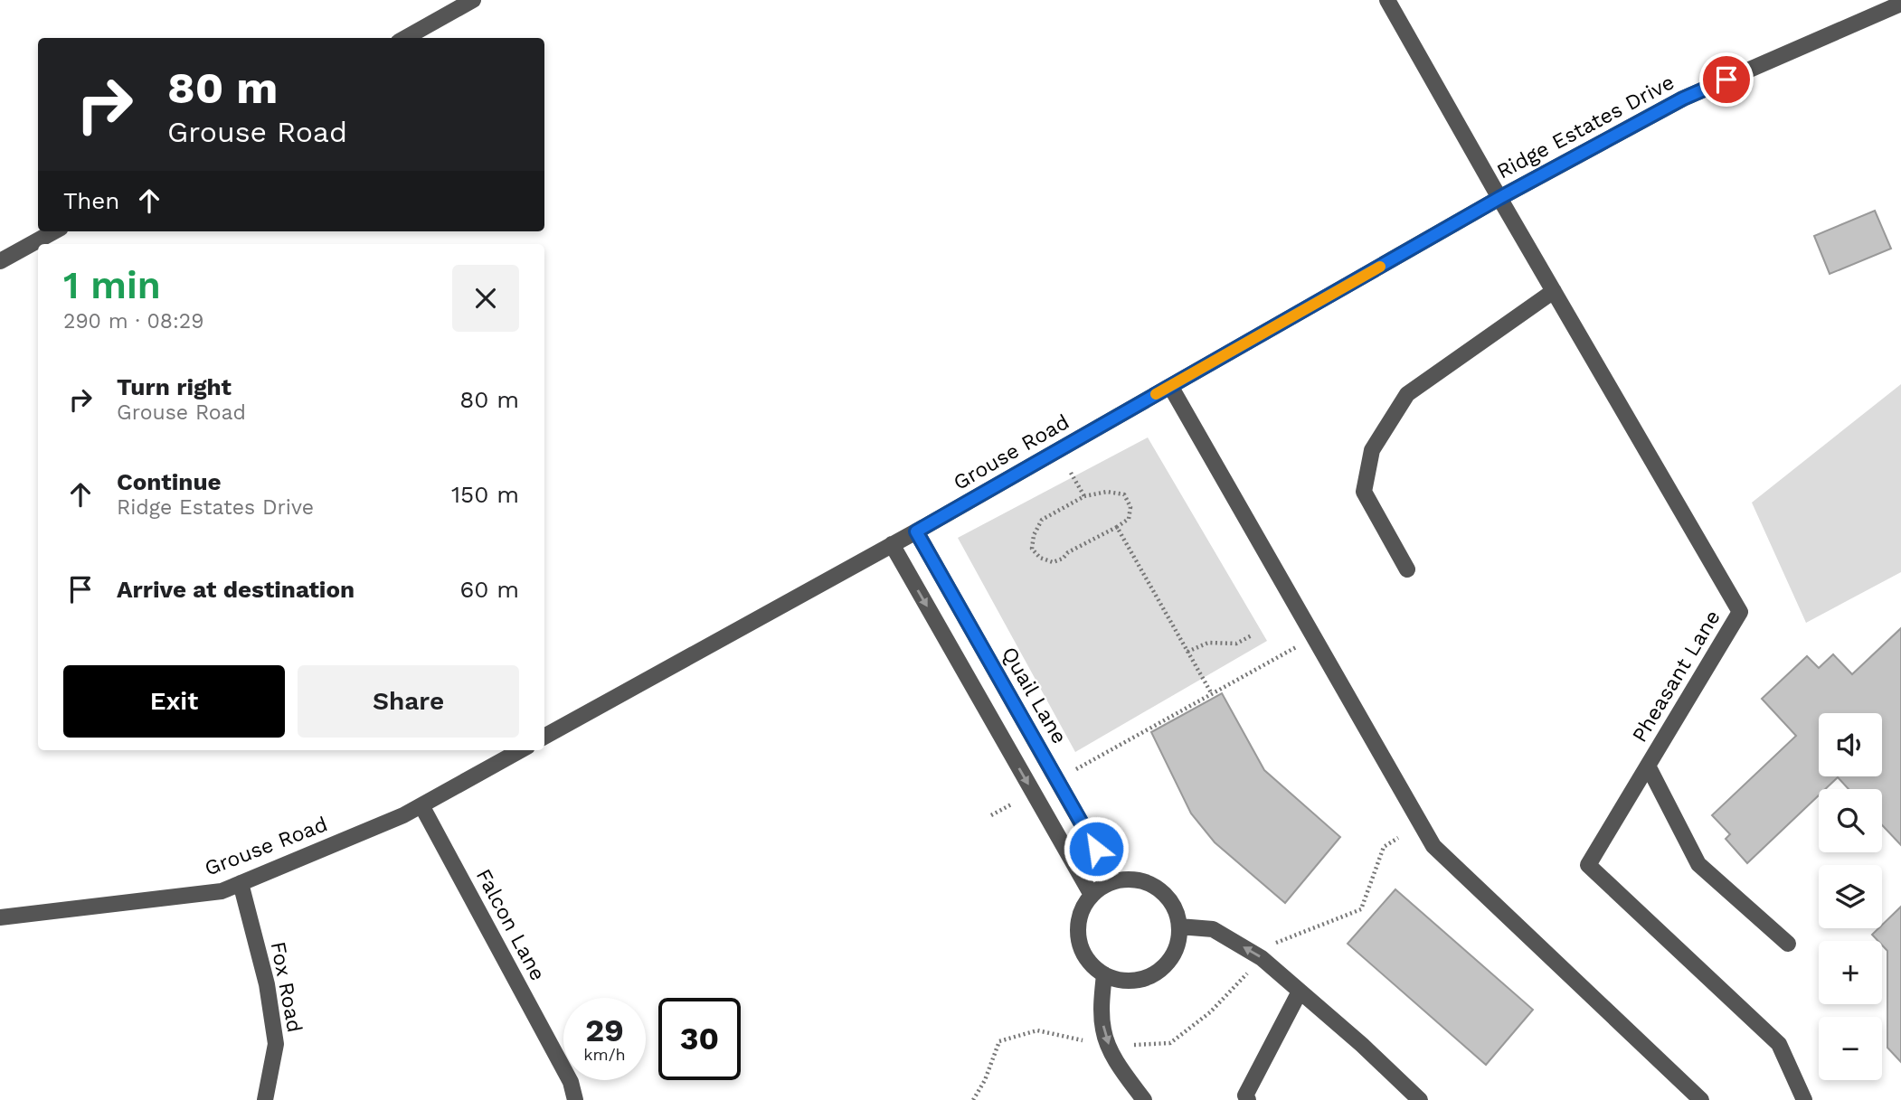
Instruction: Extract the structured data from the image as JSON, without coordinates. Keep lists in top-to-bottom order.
{
  "streets": {
    "street": [
      "Ridge Estates Drive",
      "Grouse Road",
      "Pheasant Lane",
      "Quail Lane",
      "Falcon Lane",
      "Fox Road"
    ]
  },
  "crossings": [
    ["Ridge Estates Drive", "Grouse Road"],
    ["Ridge Estates Drive", "Pheasant Lane"],
    ["Grouse Road", "Pheasant Lane"],
    ["Grouse Road", "Quail Lane"],
    ["Grouse Road", "Falcon Lane"],
    ["Grouse Road", "Fox Road"]
  ],
  "page": {
    "turn": ["80 m", "Grouse Road"],
    "then": "Then",
    "heading": ["1 min", "290 m · 08:29"],
    "list": [
      {
        "name": "Turn right",
        "note": "Grouse Road",
        "value": "80 m"
      },
      {
        "name": "Continue",
        "note": "Ridge Estates Drive",
        "value": "150 m"
      },
      {
        "name": "Arrive at destination",
        "value": "60 m"
      }
    ],
    "buttons": ["Exit", "Share"],
    "map_buttons": ["+", "−"],
    "speed": "29 km/h",
    "limit": "30"
  }
}
